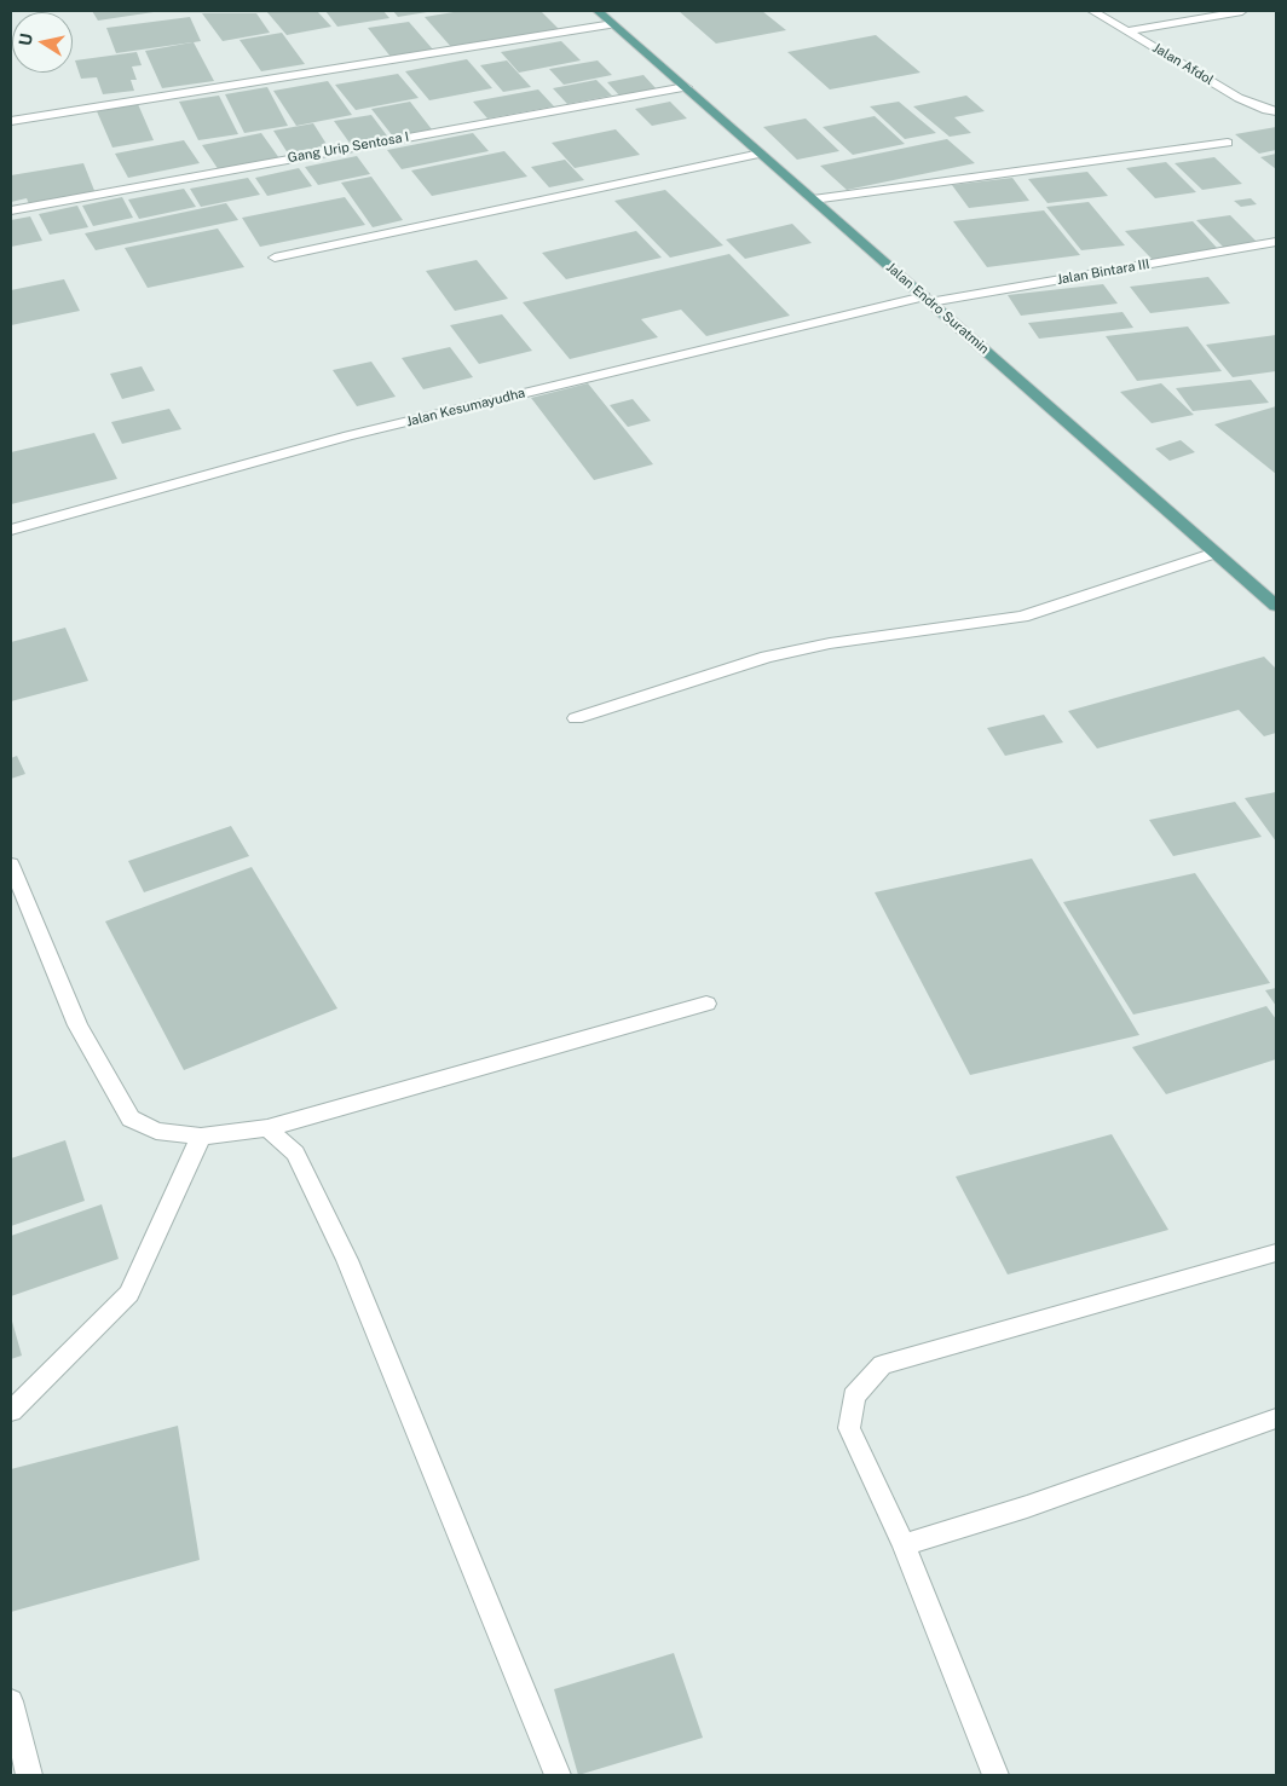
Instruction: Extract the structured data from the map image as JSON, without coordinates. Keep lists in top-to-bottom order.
{
  "streets": {
    "main road": ["Jalan Endro Suratmin"],
    "street": [
      "Jalan Afdol",
      "Gang Urip Sentosa I",
      "Jalan Bintara III",
      "Jalan Kesumayudha"
    ]
  },
  "crossings": [
    ["Gang Urip Sentosa I", "Jalan Endro Suratmin"],
    ["Jalan Bintara III", "Jalan Endro Suratmin"],
    ["Jalan Bintara III", "Jalan Kesumayudha"],
    ["Jalan Endro Suratmin", "Jalan Kesumayudha"]
  ],
  "north": "left"
}
